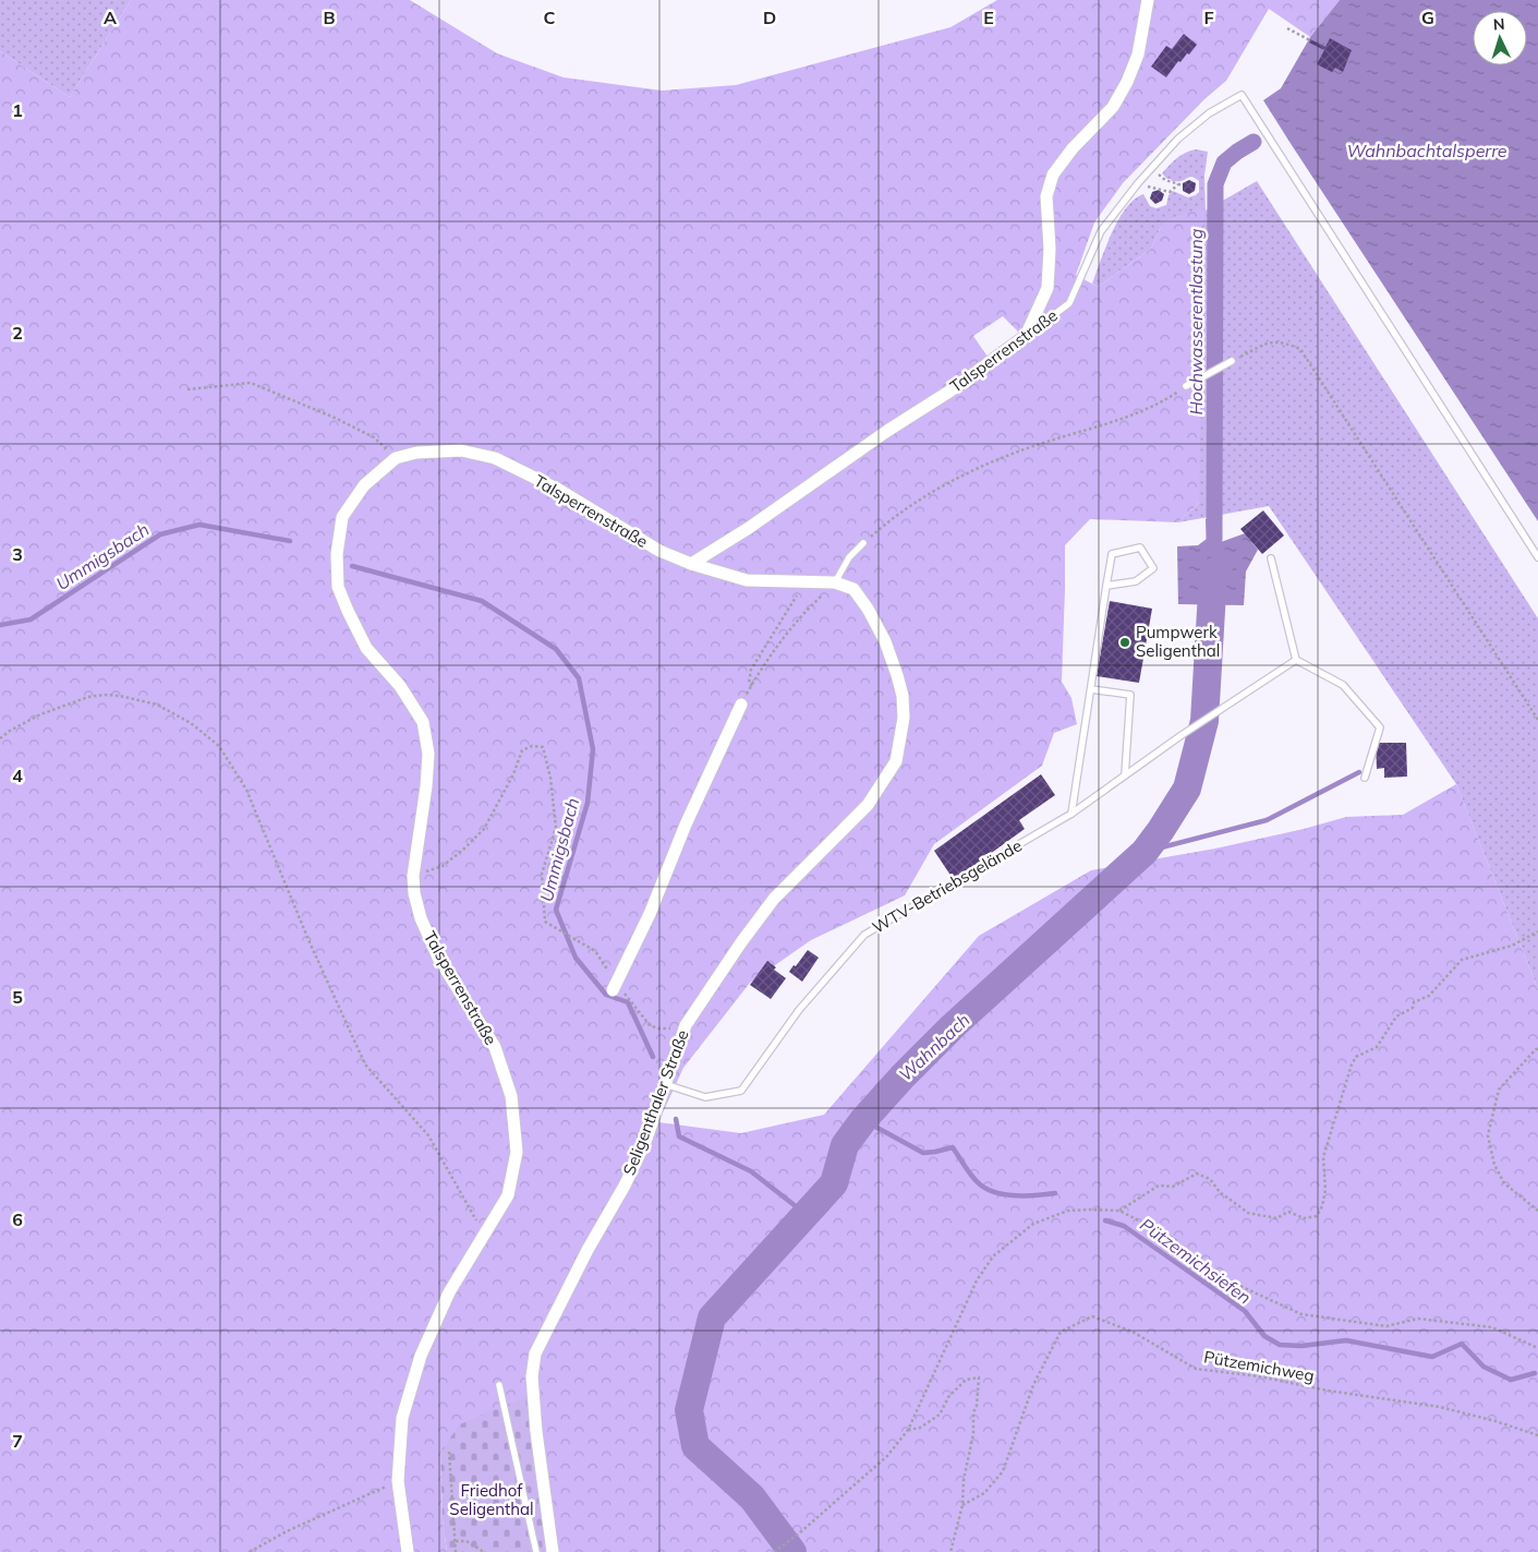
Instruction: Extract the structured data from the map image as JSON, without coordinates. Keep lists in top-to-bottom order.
{
  "streets": {
    "street": ["Talsperrenstraße", "Seligenthaler Straße"],
    "lane": ["WTV-Betriebsgelände"],
    "path": ["Pützemichweg"]
  },
  "crossings": [
    ["Talsperrenstraße", "Seligenthaler Straße"],
    ["WTV-Betriebsgelände", "Seligenthaler Straße"]
  ],
  "water": [
    "Wahnbachtalsperre",
    "Hochwasserentlastung",
    "Ummigsbach",
    "Wahnbach",
    "Pützemichsiefen"
  ],
  "parks": ["Friedhof Seligenthal"],
  "places": ["Pumpwerk Seligenthal"],
  "north": "top",
  "grid": {
    "columns": [
      "A",
      "B",
      "C",
      "D",
      "E",
      "F",
      "G"
    ],
    "rows": [
      "1",
      "2",
      "3",
      "4",
      "5",
      "6",
      "7"
    ]
  }
}
